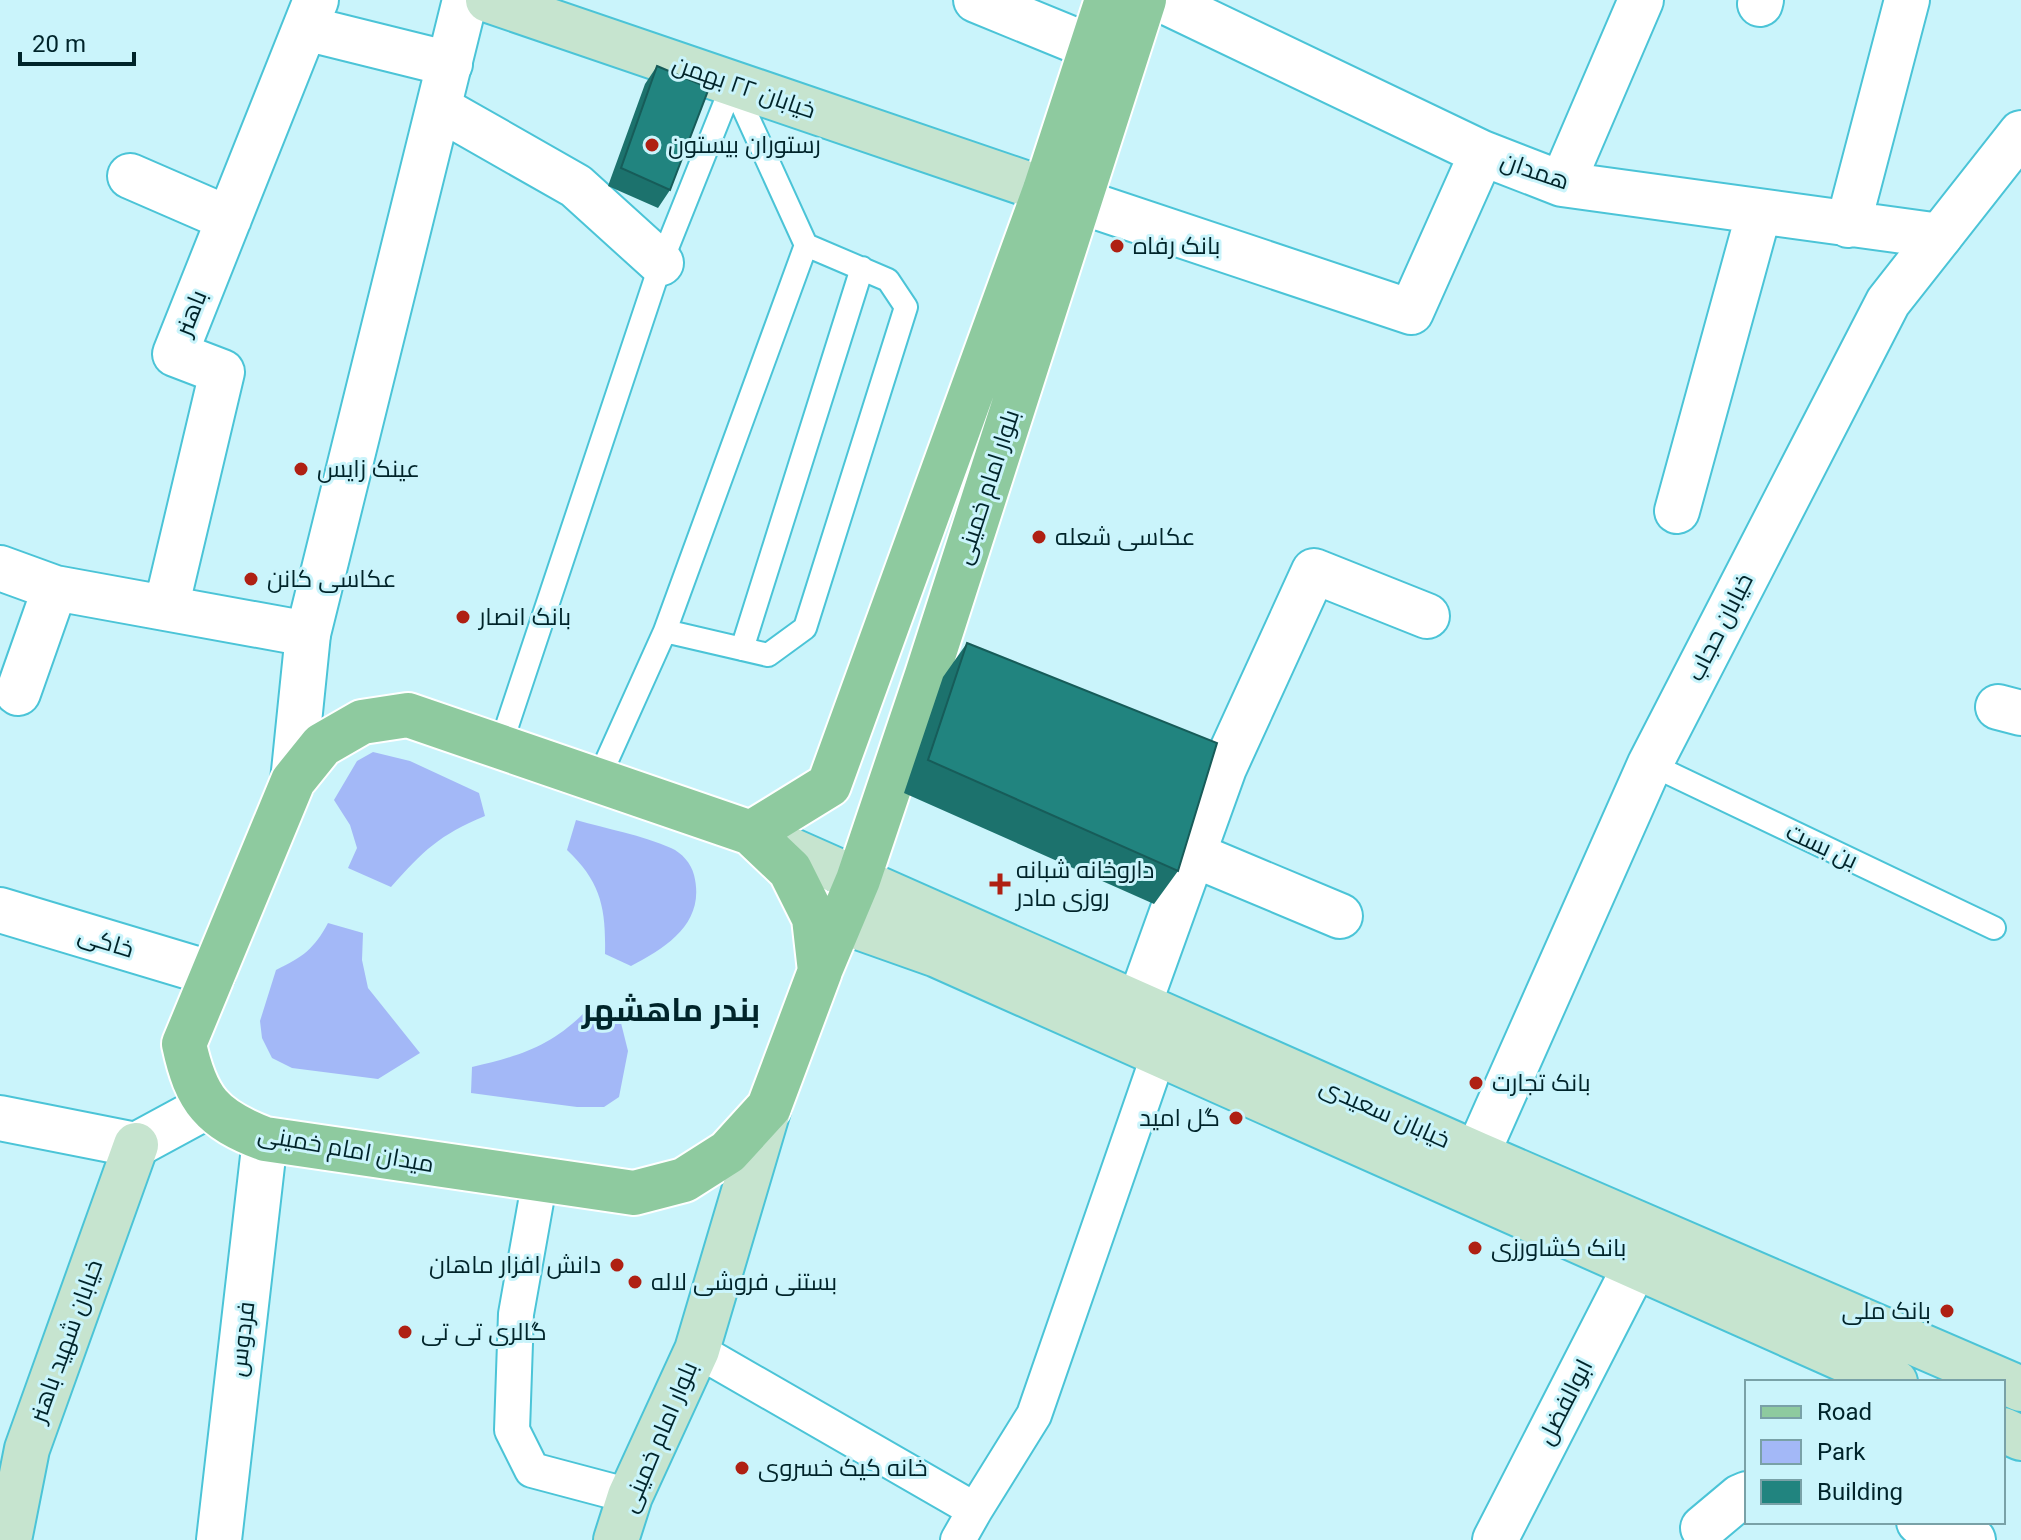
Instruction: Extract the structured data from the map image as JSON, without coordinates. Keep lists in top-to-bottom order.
{
  "streets": {
    "main road": [
      "خیابان ۲۲ بهمن",
      "بلوار امام خمینی",
      "خیابان سعیدی",
      "میدان امام خمینی",
      "خیابان شهید باهنر"
    ],
    "street": [
      "همدان",
      "باهنر",
      "خیابان حجاب",
      "خاکی",
      "فردوس",
      "ابوالفضل"
    ],
    "lane": ["بن بست"]
  },
  "crossings": [
    ["خیابان ۲۲ بهمن", "بلوار امام خمینی"],
    ["همدان", "خیابان حجاب"],
    ["بلوار امام خمینی", "خیابان سعیدی"],
    ["بلوار امام خمینی", "میدان امام خمینی"],
    ["خیابان حجاب", "بن بست"],
    ["خیابان حجاب", "خیابان سعیدی"],
    ["خاکی", "میدان امام خمینی"],
    ["خیابان سعیدی", "میدان امام خمینی"],
    ["خیابان سعیدی", "ابوالفضل"],
    ["میدان امام خمینی", "فردوس"]
  ],
  "districts": ["بندر ماهشهر"],
  "places": {
    "other": [
      "رستوران بیستون",
      "بانک رفاه",
      "عینک زایس",
      "عکاسی شعله",
      "عکاسی کانن",
      "بانک انصار",
      "بانک تجارت",
      "گل امید",
      "بانک کشاورزی",
      "دانش افزار ماهان",
      "بستنی فروشی لاله",
      "بانک ملی",
      "گالری تی تی",
      "خانه کیک خسروی"
    ],
    "health": ["داروخانه شبانه روزی مادر"]
  },
  "legend": ["Road", "Park", "Building"],
  "scale_bar": "20 m"
}
